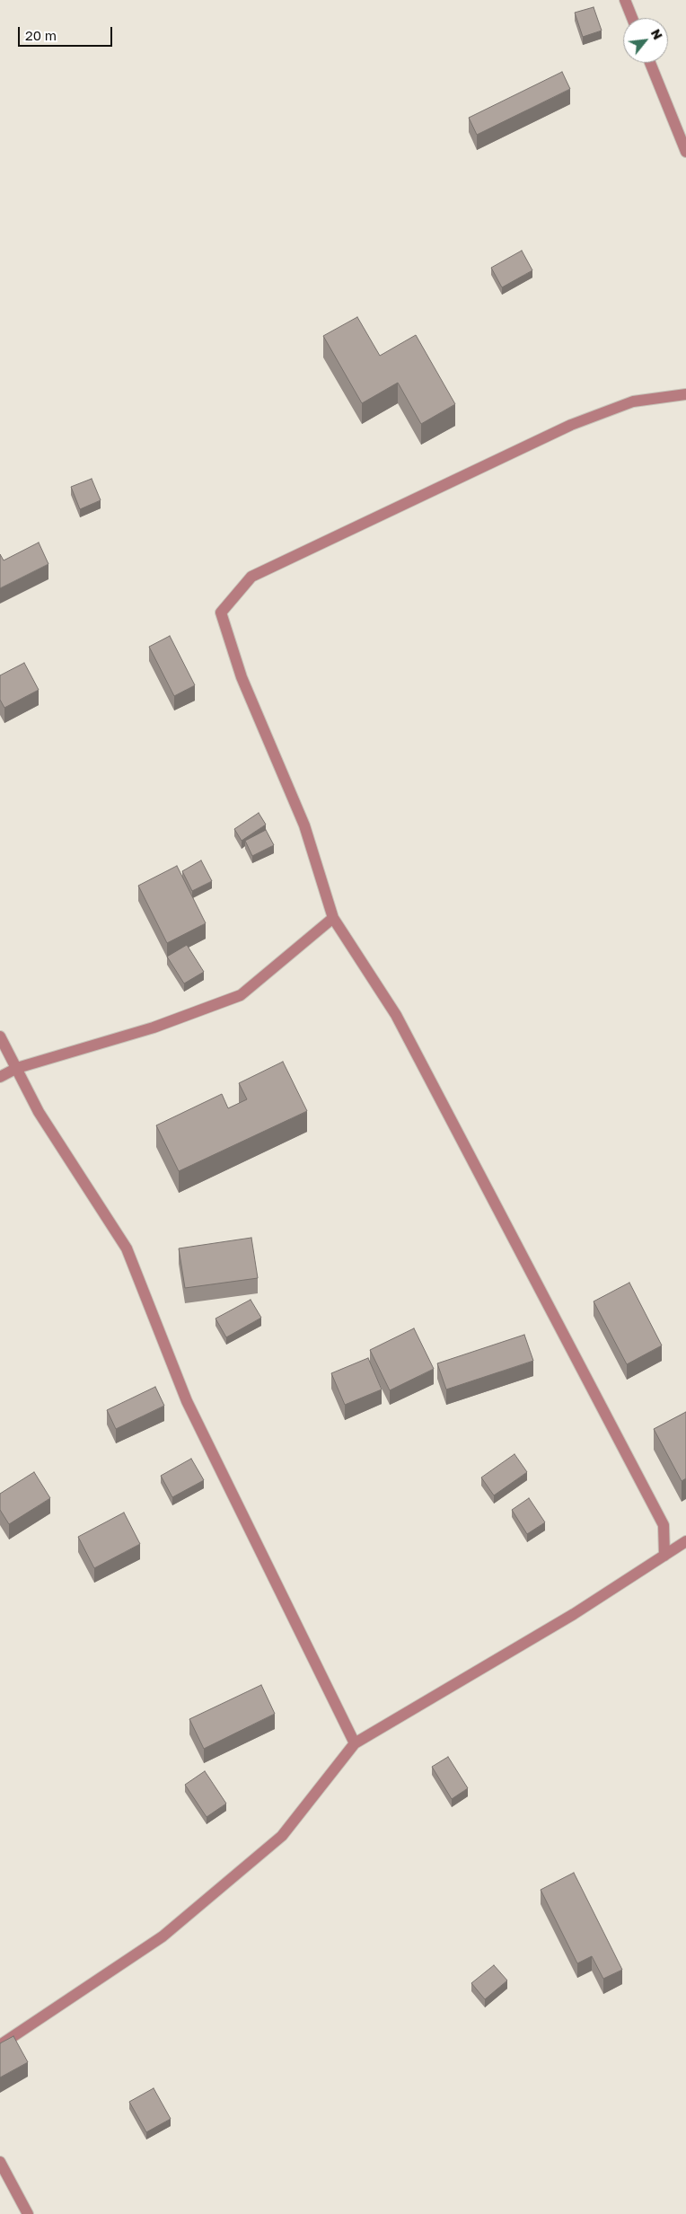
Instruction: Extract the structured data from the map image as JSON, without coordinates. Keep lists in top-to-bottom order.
{
  "scale_bar": "20 m",
  "north": "top right"
}
